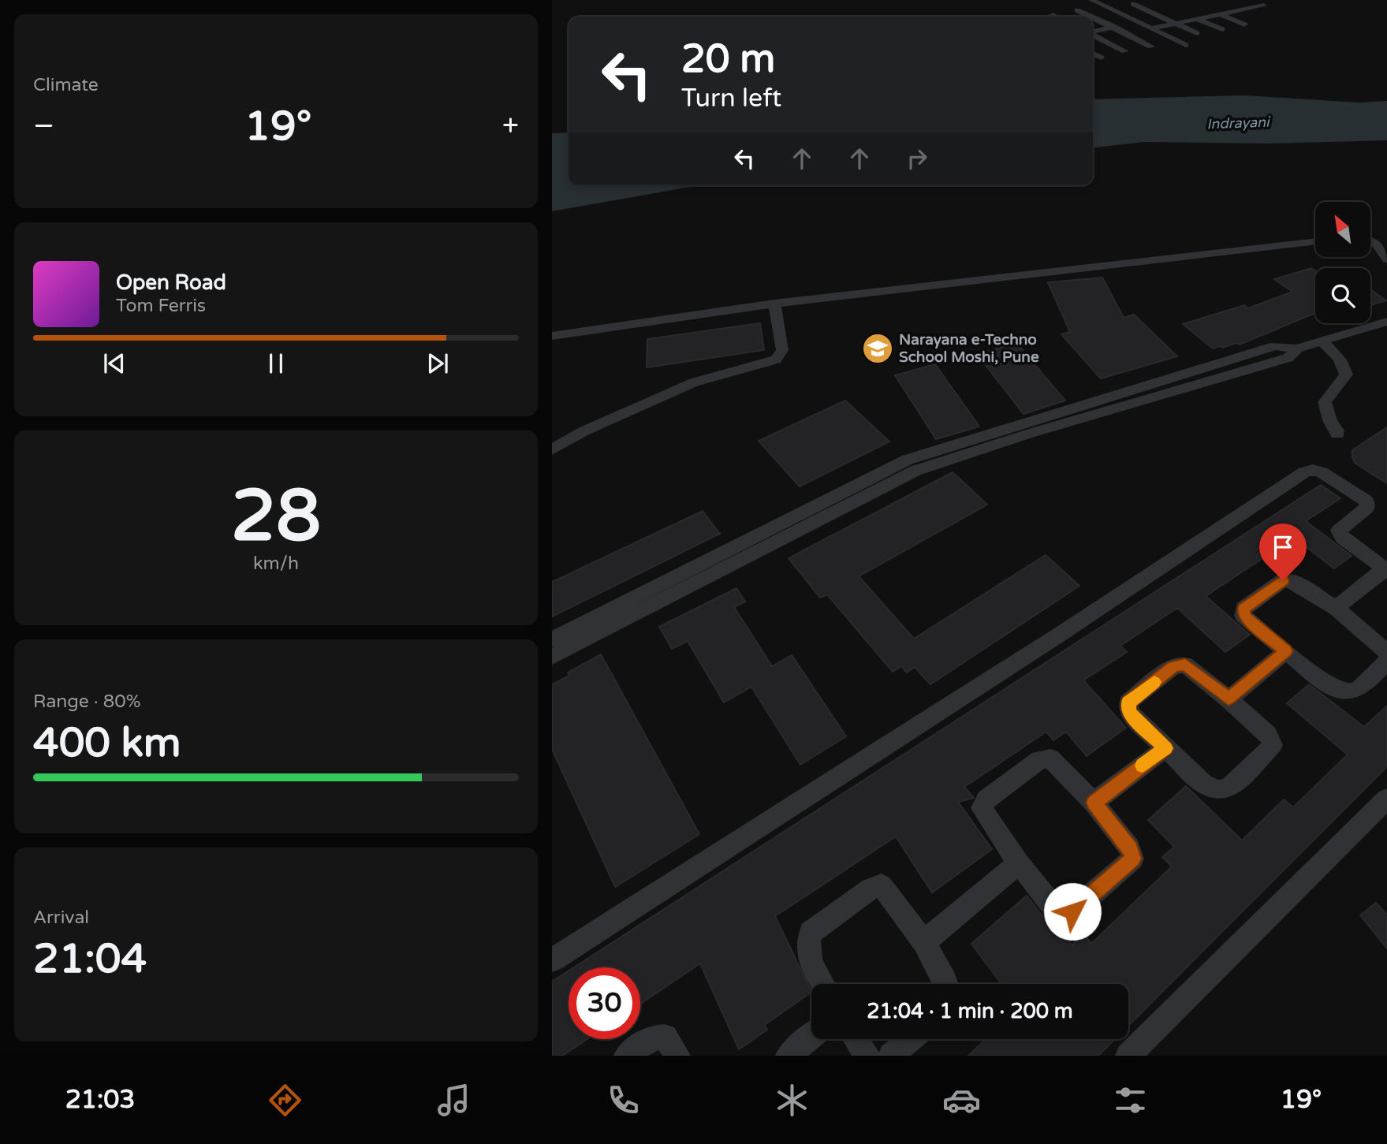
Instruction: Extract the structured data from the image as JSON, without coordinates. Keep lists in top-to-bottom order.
{
  "water": ["Indrayani"],
  "places": {
    "school or university": ["Narayana e-Techno School Moshi, Pune"]
  },
  "north": "top left",
  "page": {
    "tile": [
      "Climate",
      ["28", "km/h"],
      ["Range · 80%", "400 km"],
      ["Arrival", "21:04"]
    ],
    "turn": ["20 m", "Turn left"],
    "heat": ["−", "19°", "+"],
    "song": ["Open Road", "Tom Ferris"],
    "limit": "30",
    "trip": "21:04 · 1 min · 200 m",
    "tabs": ["21:03", "19°"]
  }
}
